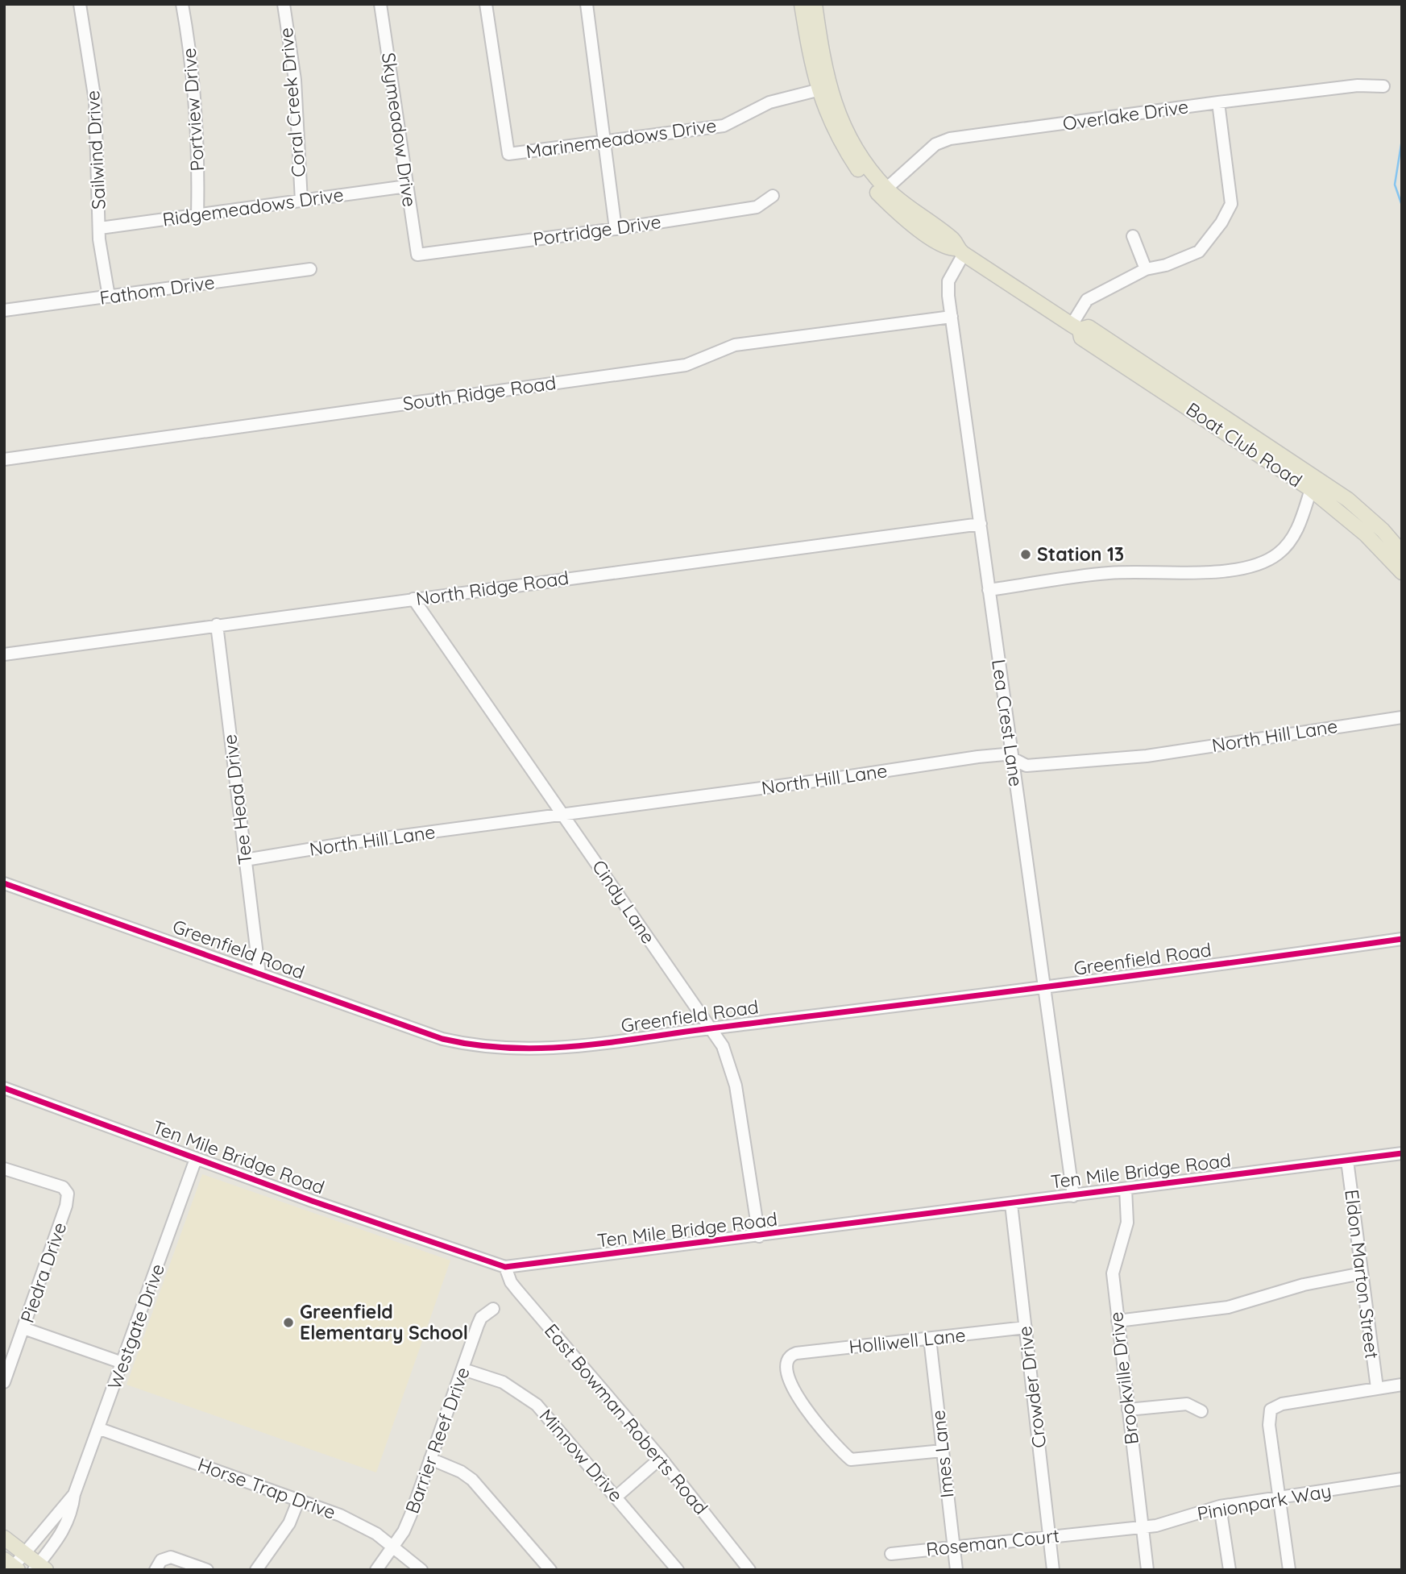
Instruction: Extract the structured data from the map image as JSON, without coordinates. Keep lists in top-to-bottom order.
{
  "streets": {
    "main road": ["Boat Club Road"],
    "street": [
      "Coral Creek Drive",
      "Portview Drive",
      "Overlake Drive",
      "Skymeadow Drive",
      "Marinemeadows Drive",
      "Sailwind Drive",
      "Ridgemeadows Drive",
      "Portridge Drive",
      "Fathom Drive",
      "South Ridge Road",
      "North Ridge Road",
      "Lea Crest Lane",
      "North Hill Lane",
      "Tee Head Drive",
      "Cindy Lane",
      "Greenfield Road",
      "Ten Mile Bridge Road",
      "Piedra Drive",
      "Eldon Marton Street",
      "Westgate Drive",
      "Holliwell Lane",
      "Brookville Drive",
      "Crowder Drive",
      "East Bowman Roberts Road",
      "Barrier Reef Drive",
      "Imes Lane",
      "Minnow Drive",
      "Horse Trap Drive",
      "Pinionpark Way",
      "Roseman Court"
    ]
  },
  "crossings": [
    ["Coral Creek Drive", "Ridgemeadows Drive"],
    ["Portview Drive", "Ridgemeadows Drive"],
    ["Overlake Drive", "Boat Club Road"],
    ["Skymeadow Drive", "Ridgemeadows Drive"],
    ["Skymeadow Drive", "Portridge Drive"],
    ["Marinemeadows Drive", "Boat Club Road"],
    ["Sailwind Drive", "Ridgemeadows Drive"],
    ["Sailwind Drive", "Fathom Drive"],
    ["South Ridge Road", "Lea Crest Lane"],
    ["Boat Club Road", "Lea Crest Lane"],
    ["North Ridge Road", "Lea Crest Lane"],
    ["North Ridge Road", "Tee Head Drive"],
    ["North Ridge Road", "Cindy Lane"],
    ["Lea Crest Lane", "North Hill Lane"],
    ["Lea Crest Lane", "Greenfield Road"],
    ["Lea Crest Lane", "Ten Mile Bridge Road"],
    ["North Hill Lane", "Tee Head Drive"],
    ["North Hill Lane", "Cindy Lane"],
    ["Tee Head Drive", "Greenfield Road"],
    ["Cindy Lane", "Greenfield Road"],
    ["Cindy Lane", "Ten Mile Bridge Road"],
    ["Ten Mile Bridge Road", "Eldon Marton Street"],
    ["Ten Mile Bridge Road", "Westgate Drive"],
    ["Ten Mile Bridge Road", "Brookville Drive"],
    ["Ten Mile Bridge Road", "Crowder Drive"],
    ["Ten Mile Bridge Road", "East Bowman Roberts Road"],
    ["Westgate Drive", "Horse Trap Drive"],
    ["Holliwell Lane", "Crowder Drive"],
    ["Holliwell Lane", "Imes Lane"],
    ["Brookville Drive", "Pinionpark Way"],
    ["Crowder Drive", "Roseman Court"],
    ["Barrier Reef Drive", "Minnow Drive"],
    ["Barrier Reef Drive", "Horse Trap Drive"],
    ["Imes Lane", "Roseman Court"],
    ["Pinionpark Way", "Roseman Court"]
  ],
  "places": ["Station 13", "Greenfield Elementary School"]
}
